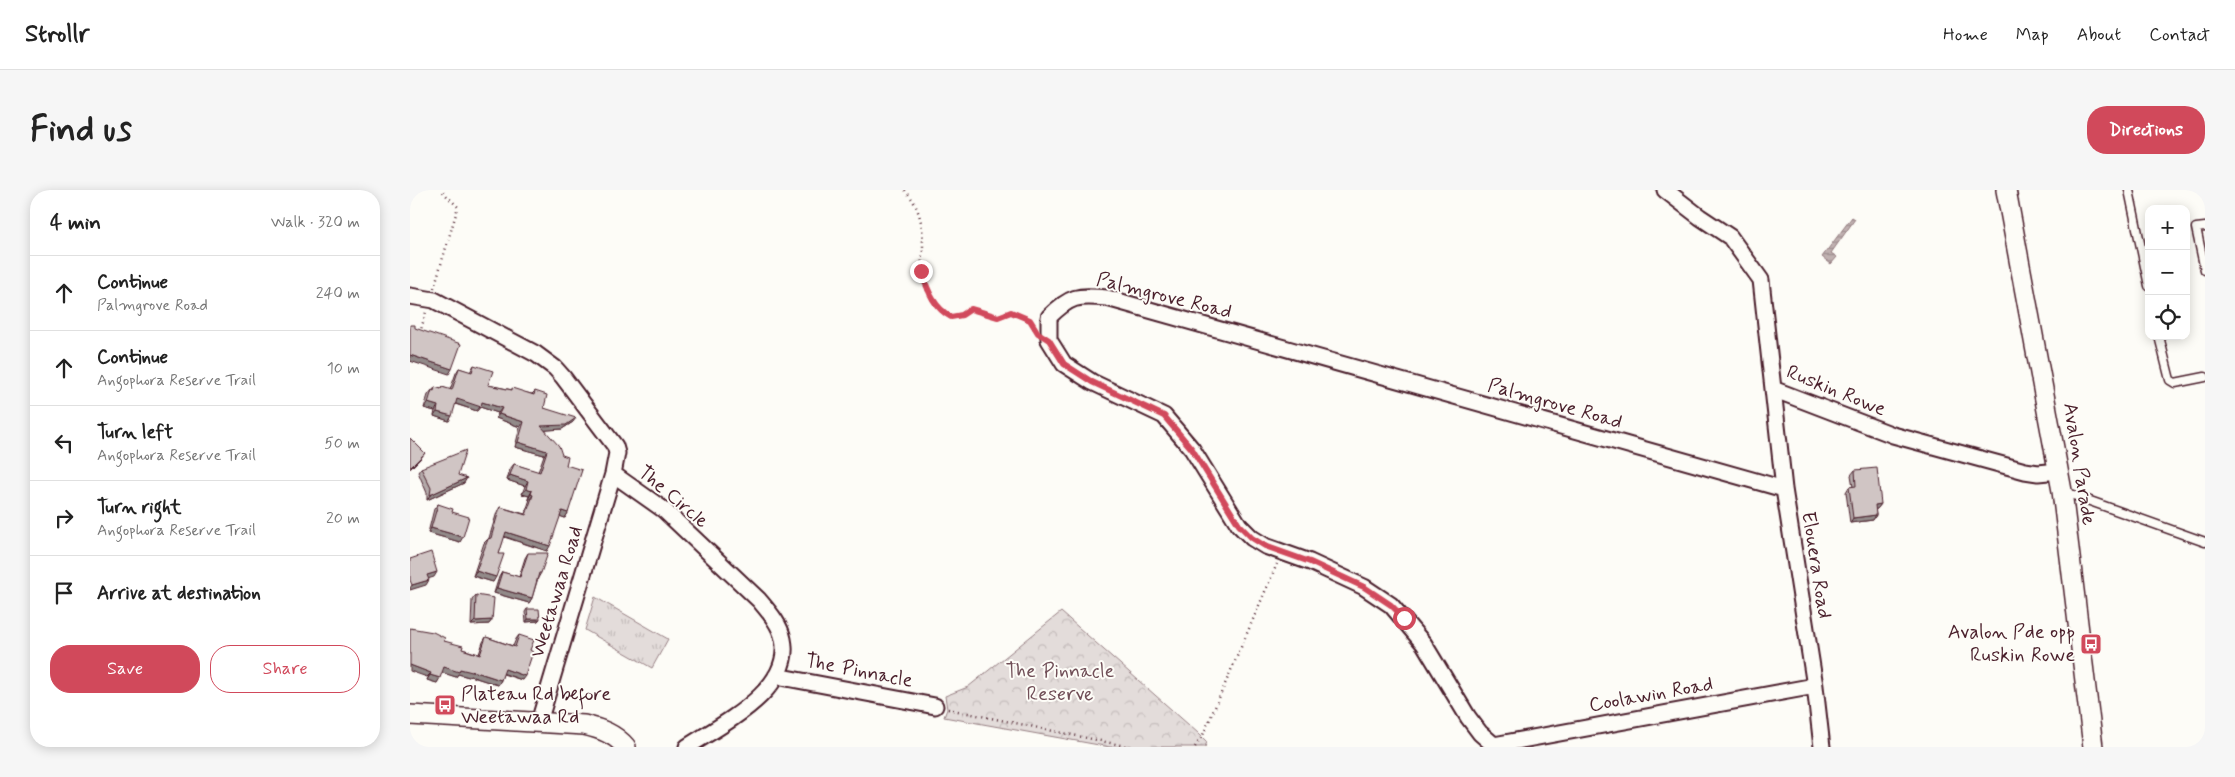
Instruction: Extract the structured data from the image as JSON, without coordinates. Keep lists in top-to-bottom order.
{
  "streets": {
    "street": [
      "Palmgrove Road",
      "Ruskin Rowe",
      "Avalon Parade",
      "The Circle",
      "Elouera Road",
      "Weetawaa Road",
      "The Pinnacle",
      "Coolawin Road"
    ]
  },
  "crossings": [
    ["Palmgrove Road", "Elouera Road"],
    ["Ruskin Rowe", "Avalon Parade"],
    ["Ruskin Rowe", "Elouera Road"],
    ["The Circle", "Weetawaa Road"],
    ["The Circle", "The Pinnacle"],
    ["Elouera Road", "Coolawin Road"]
  ],
  "parks": ["The Pinnacle Reserve"],
  "places": {
    "bus stop": ["Avalon Pde opp Ruskin Rowe", "Plateau Rd before Weetawaa Rd"]
  },
  "page": {
    "header": "Strollr",
    "nav": [
      "Home",
      "Map",
      "About",
      "Contact"
    ],
    "buttons": [
      "Directions",
      ["Save", "Share"]
    ],
    "title": "Find us",
    "heading": ["4 min", "Walk · 320 m"],
    "map_buttons": ["+", "−"],
    "list": [
      ["Continue", "Palmgrove Road", "240 m"],
      ["Continue", "Angophora Reserve Trail", "10 m"],
      ["Turn left", "Angophora Reserve Trail", "50 m"],
      ["Turn right", "Angophora Reserve Trail", "20 m"],
      "Arrive at destination"
    ]
  }
}
